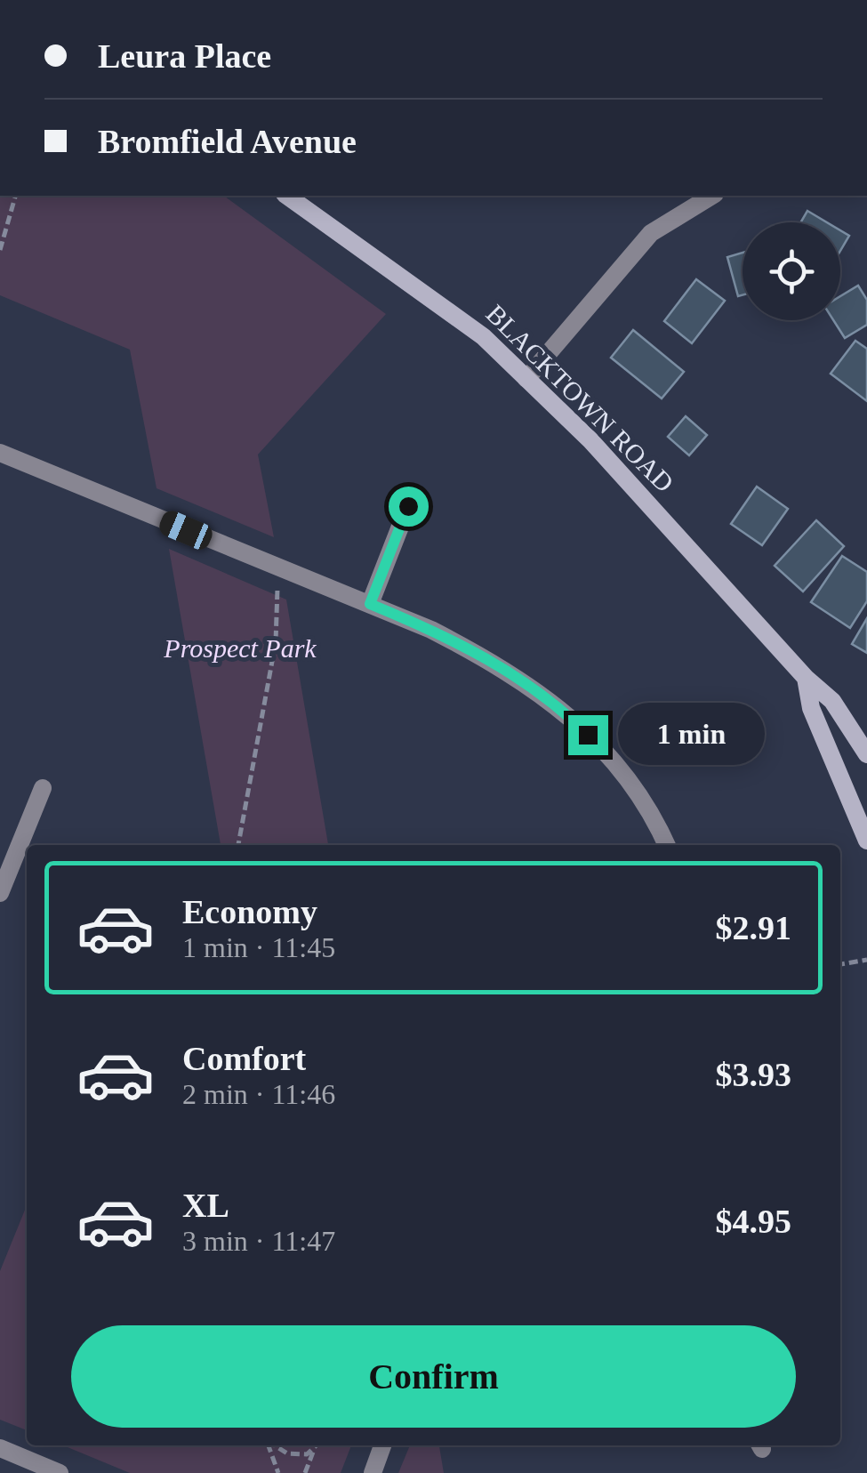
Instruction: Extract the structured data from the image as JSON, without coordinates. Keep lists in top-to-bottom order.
{
  "streets": {
    "main road": ["BLACKTOWN ROAD"]
  },
  "parks": ["Prospect Park"],
  "page": {
    "banner": ["Leura Place", "Bromfield Avenue"],
    "bubble": "1 min",
    "list": [
      {
        "name": "Economy",
        "note": "1 min · 11:45",
        "value": "$2.91"
      },
      {
        "name": "Comfort",
        "note": "2 min · 11:46",
        "value": "$3.93"
      },
      {
        "name": "XL",
        "note": "3 min · 11:47",
        "value": "$4.95"
      }
    ],
    "buttons": "Confirm"
  }
}
